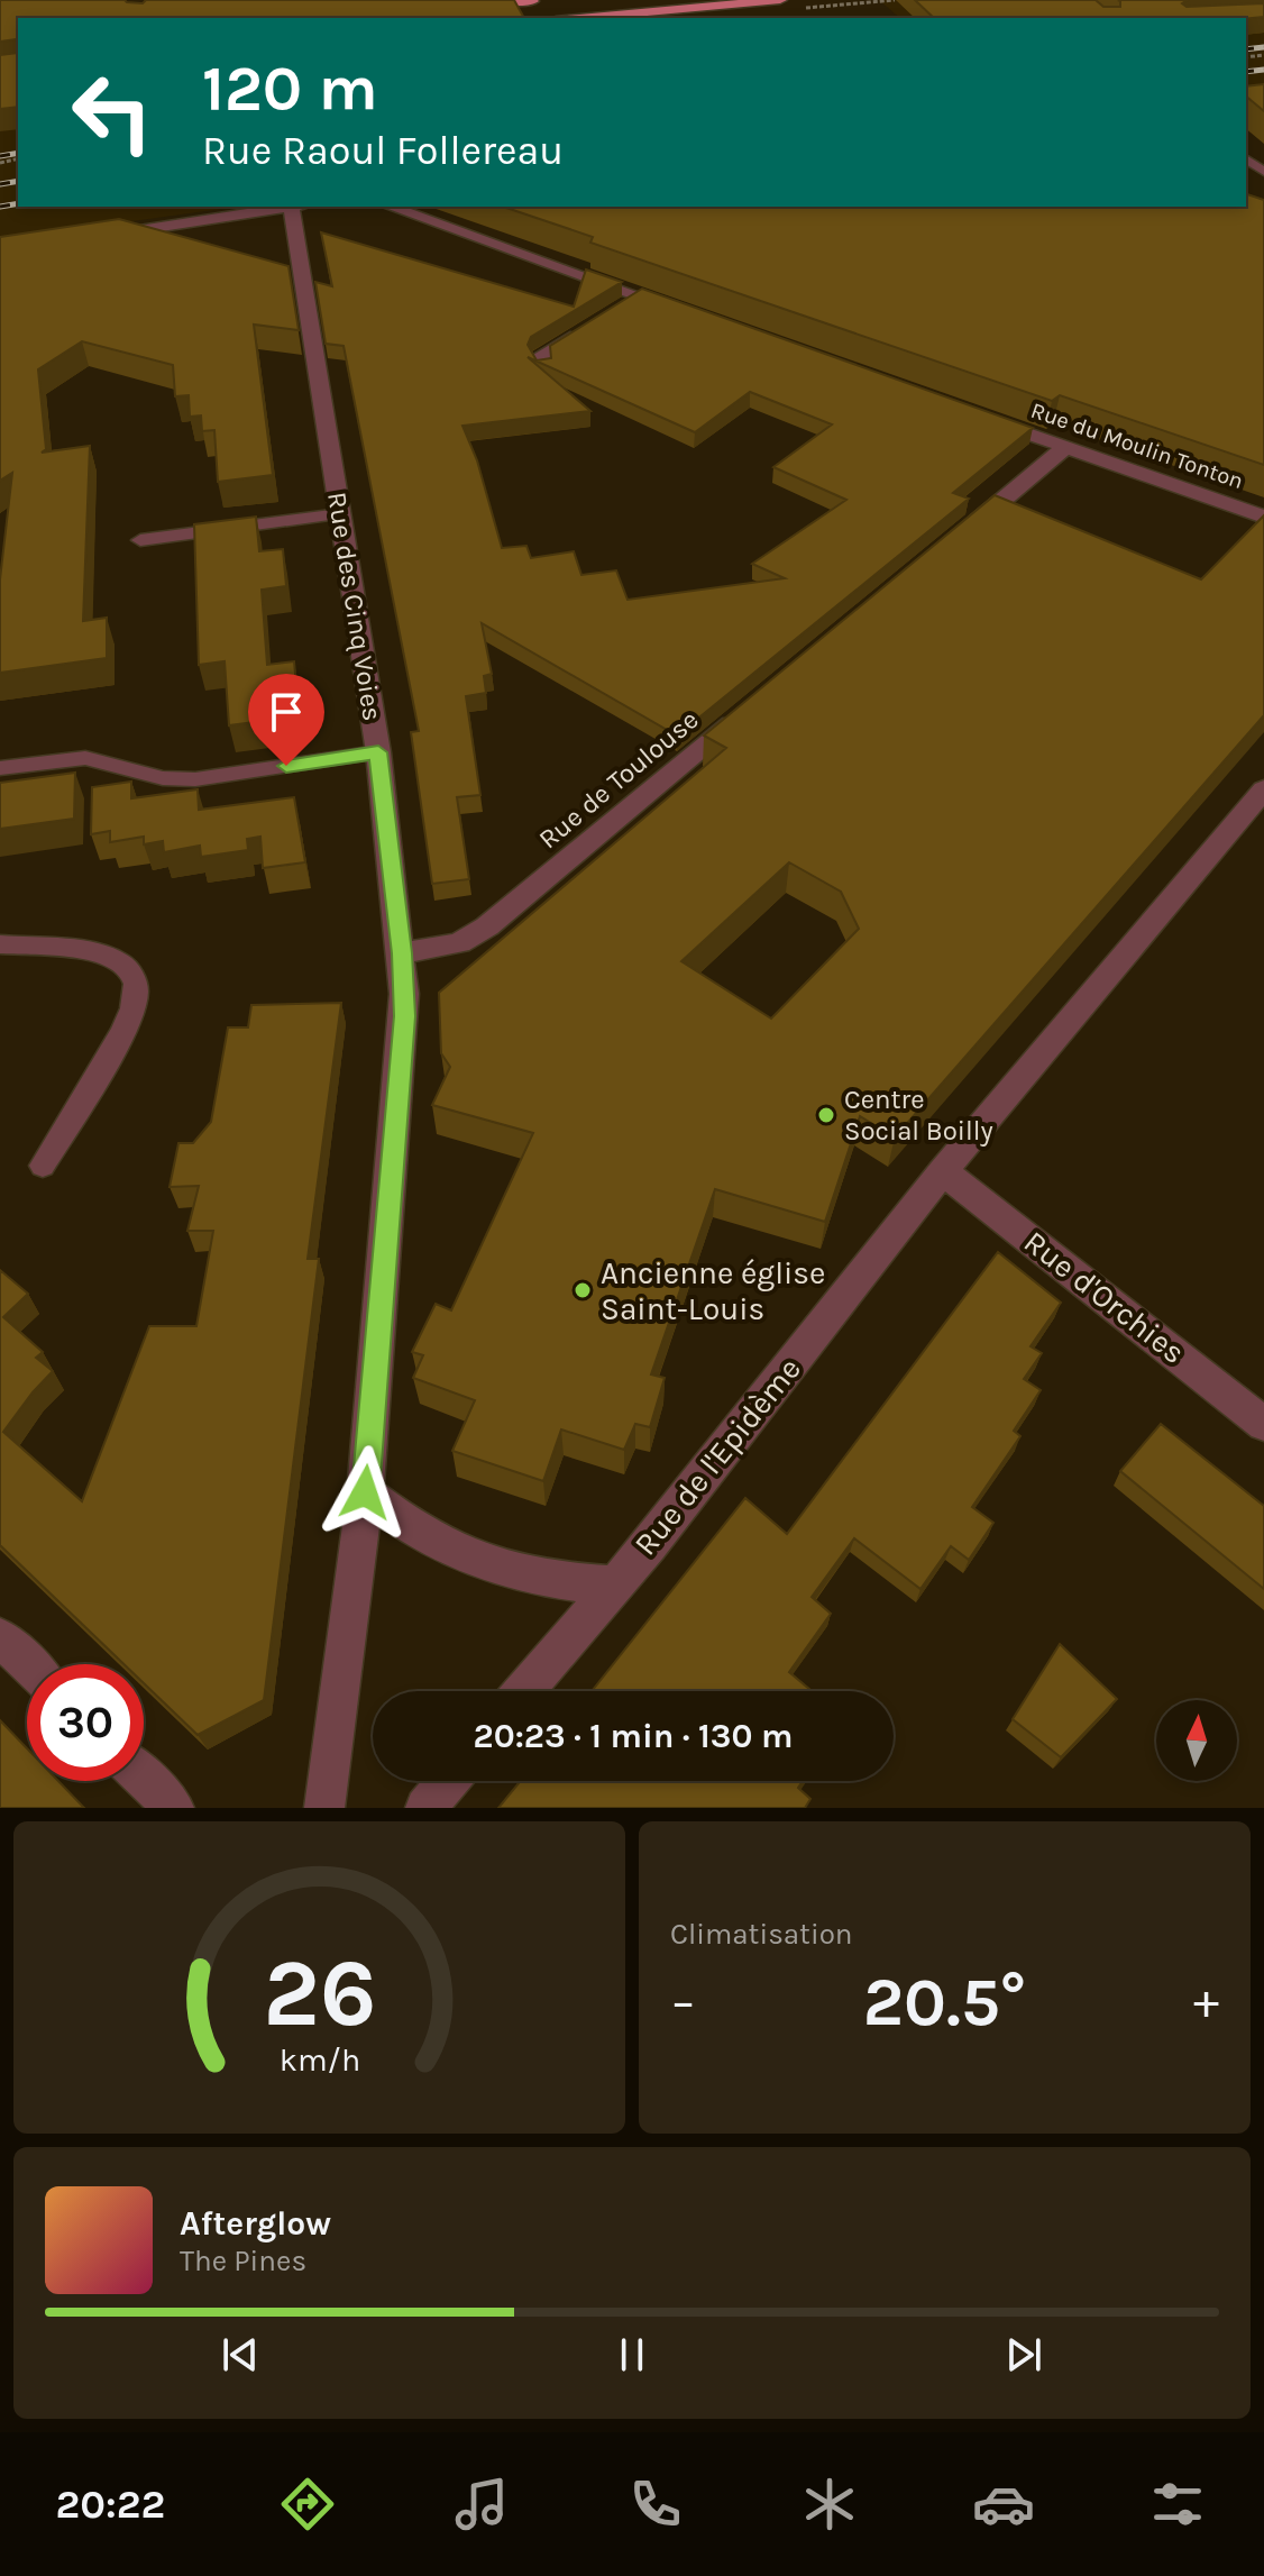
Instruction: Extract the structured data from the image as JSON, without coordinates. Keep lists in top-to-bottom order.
{
  "streets": {
    "street": [
      "Rue du Moulin Tonton",
      "Rue des Cinq Voies",
      "Rue de Toulouse",
      "Rue d'Orchies",
      "Rue de l'Epidème"
    ]
  },
  "crossings": [
    ["Rue des Cinq Voies", "Rue de Toulouse"],
    ["Rue d'Orchies", "Rue de l'Epidème"]
  ],
  "places": ["Centre Social Boilly", "Ancienne église Saint-Louis"],
  "north": "top",
  "page": {
    "turn": ["120 m", "Rue Raoul Follereau"],
    "limit": "30",
    "trip": "20:23 · 1 min · 130 m",
    "tile": "Climatisation",
    "heat": ["−", "20.5°", "+"],
    "song": ["Afterglow", "The Pines"],
    "tabs": "20:22",
    "gauge": ["26", "km/h"]
  }
}
